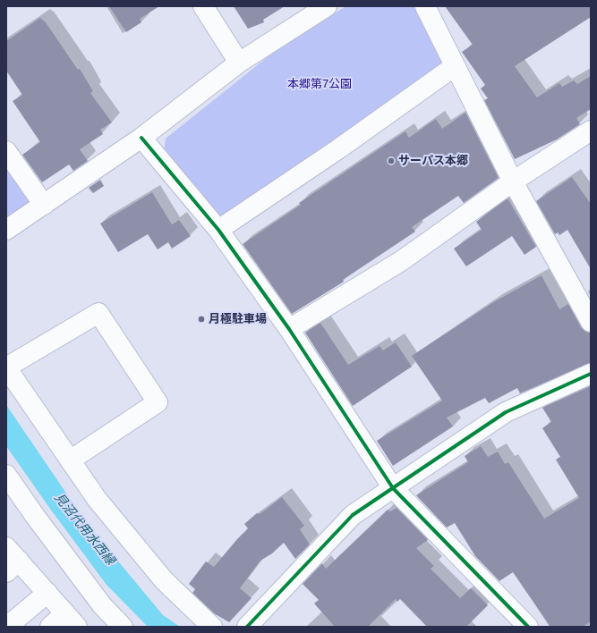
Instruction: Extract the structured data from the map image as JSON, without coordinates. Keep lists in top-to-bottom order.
{
  "water": ["見沼代用水西縁"],
  "parks": ["本郷第7公園"],
  "places": ["サーパス本郷", "月極駐車場"]
}
